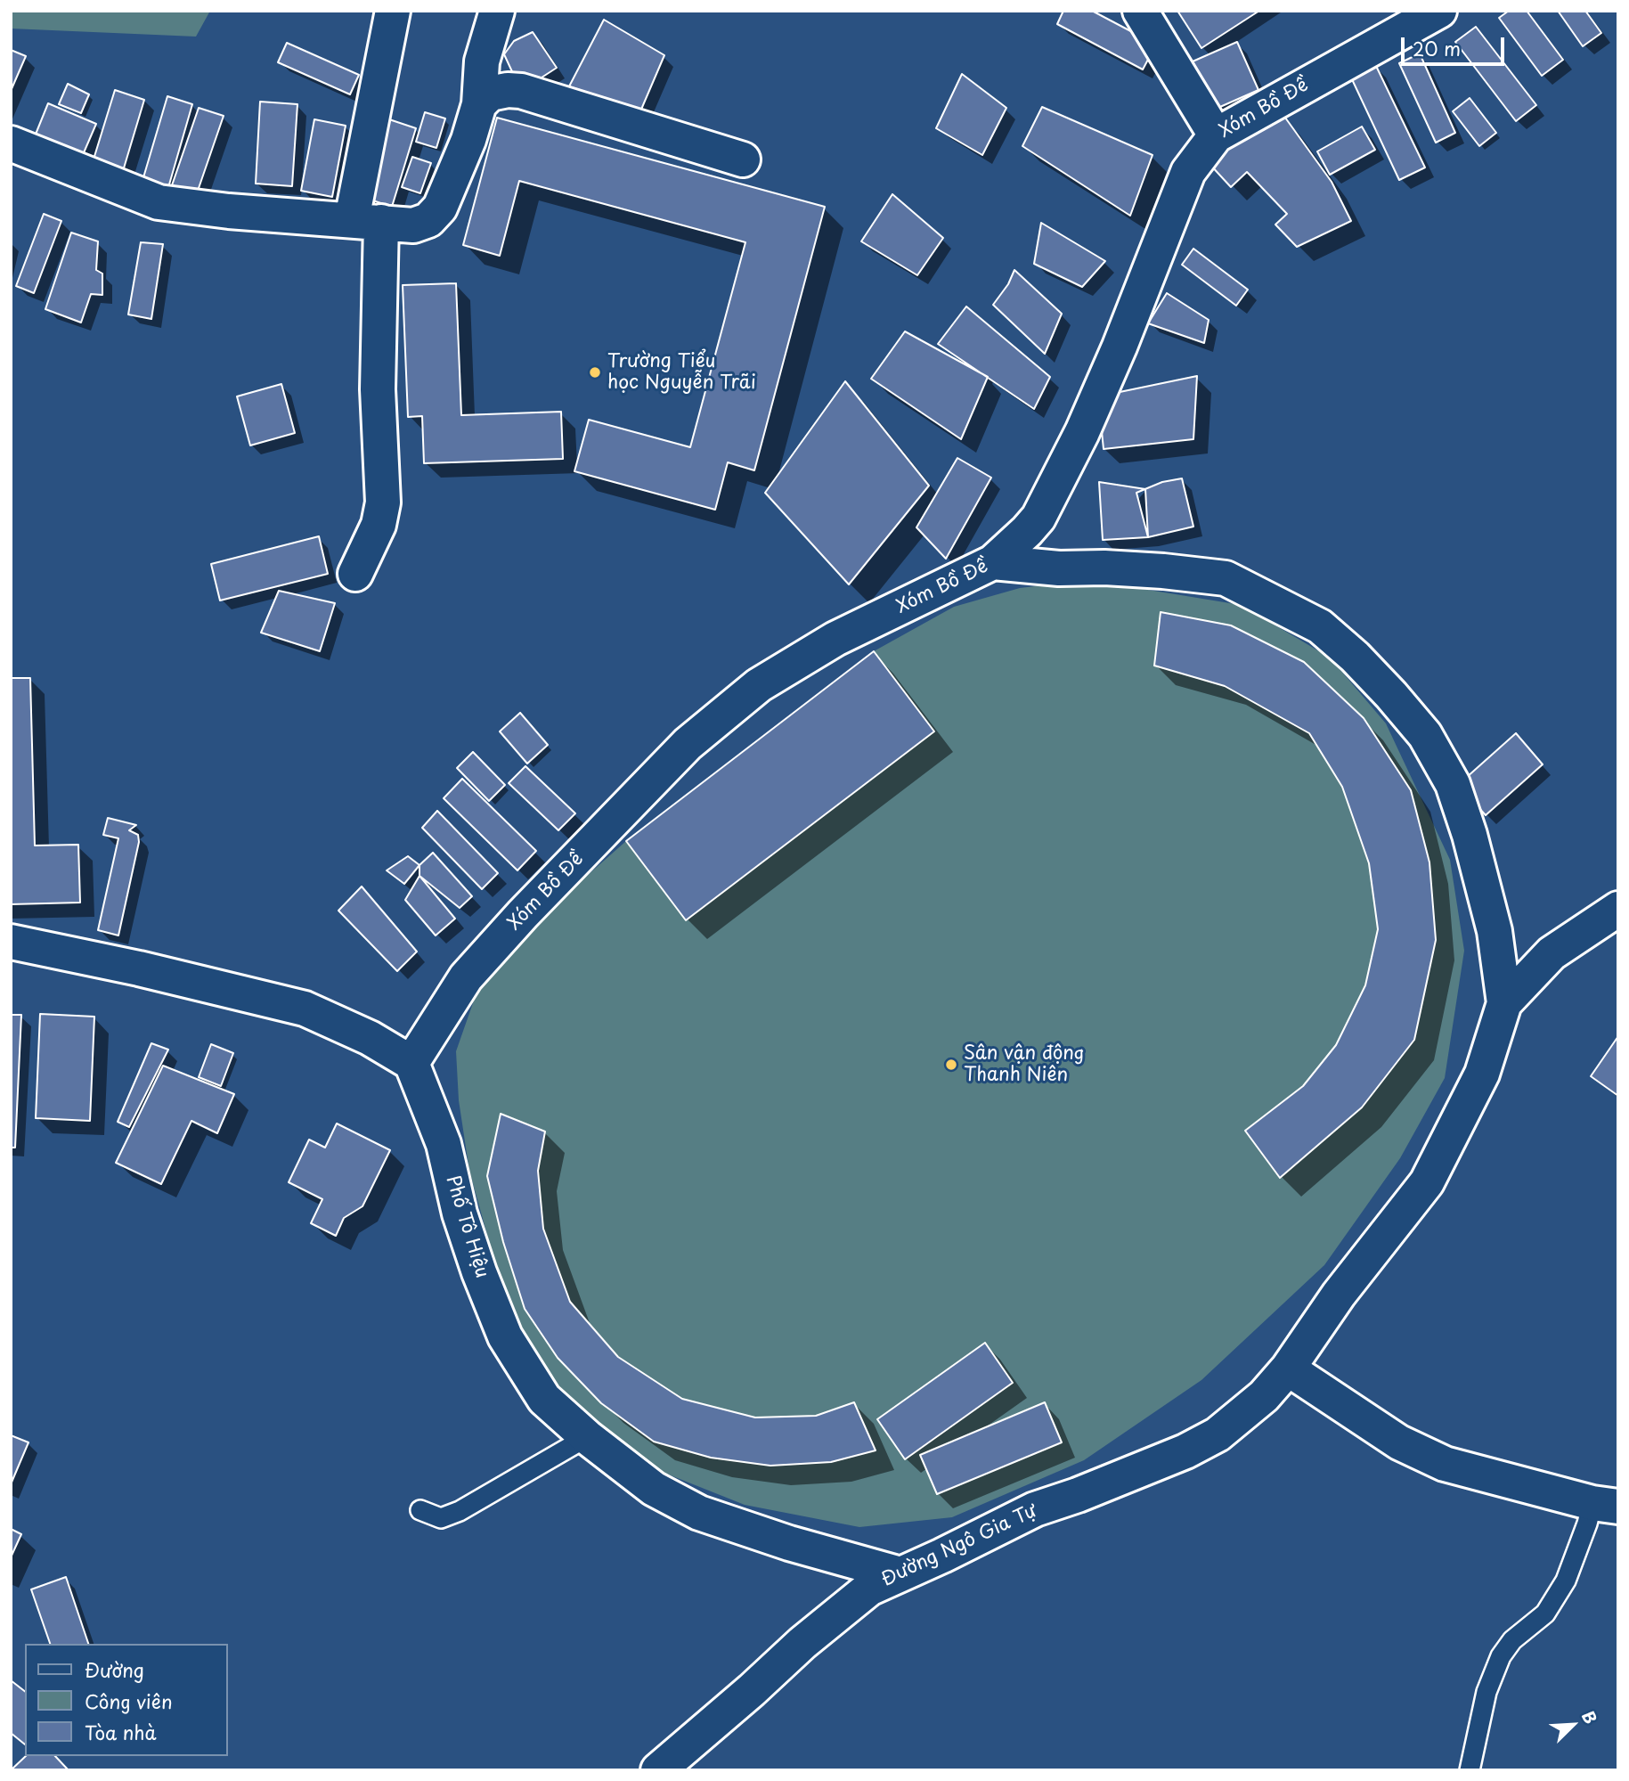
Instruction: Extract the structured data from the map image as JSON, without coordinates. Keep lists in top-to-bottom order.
{
  "streets": {
    "street": ["Xóm Bồ Đề", "Phố Tô Hiệu", "Đường Ngô Gia Tự"]
  },
  "crossings": [
    ["Xóm Bồ Đề", "Phố Tô Hiệu"],
    ["Phố Tô Hiệu", "Đường Ngô Gia Tự"]
  ],
  "places": ["Trường Tiểu học Nguyễn Trãi", "Sân vận động Thanh Niên"],
  "legend": ["Đường", "Công viên", "Tòa nhà"],
  "scale_bar": "20 m",
  "north": "top right"
}
